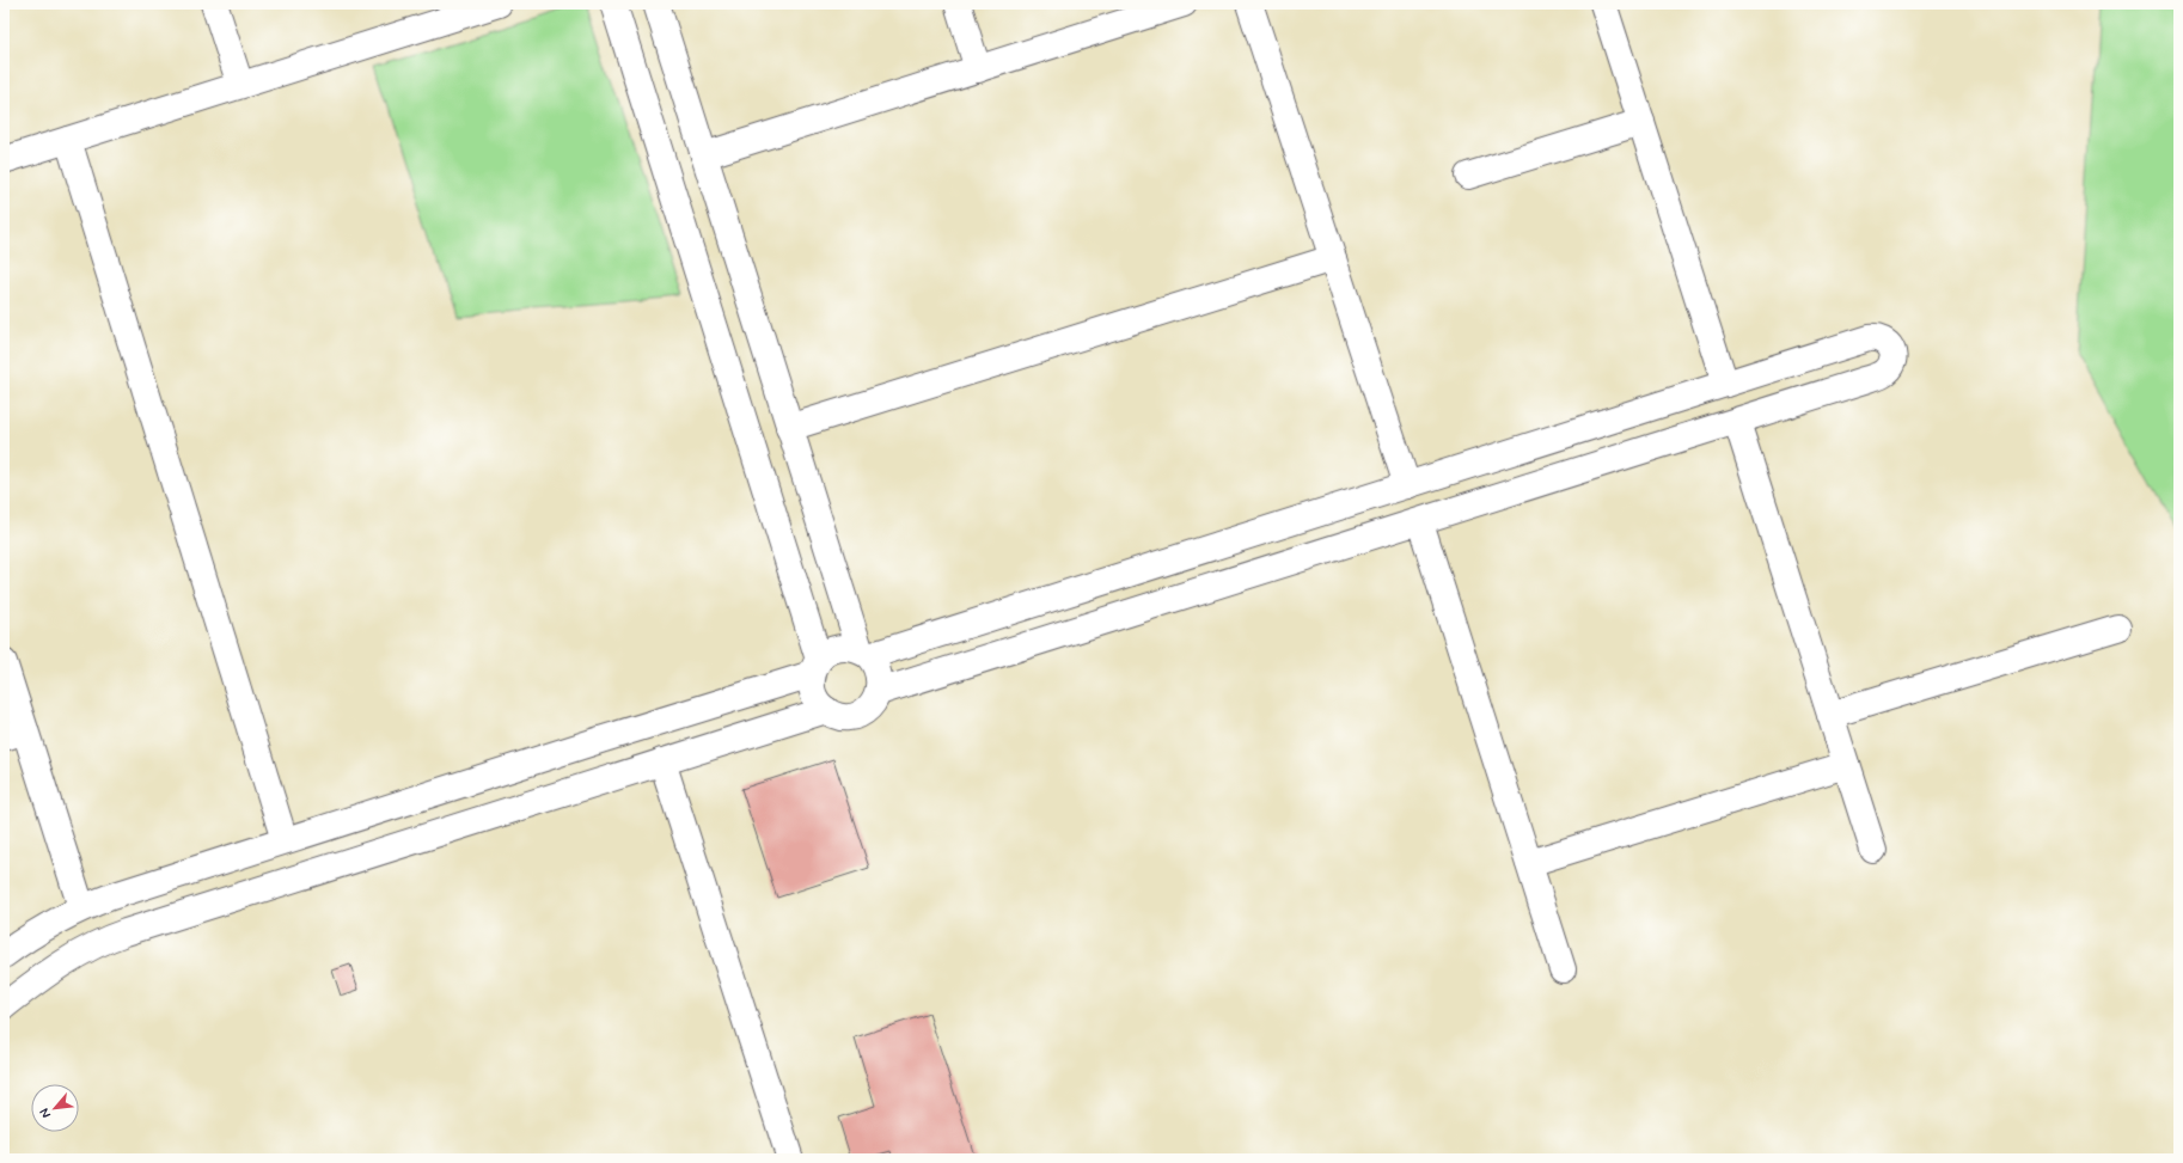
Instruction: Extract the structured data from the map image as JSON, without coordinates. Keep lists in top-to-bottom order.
{
  "north": "bottom left"
}
